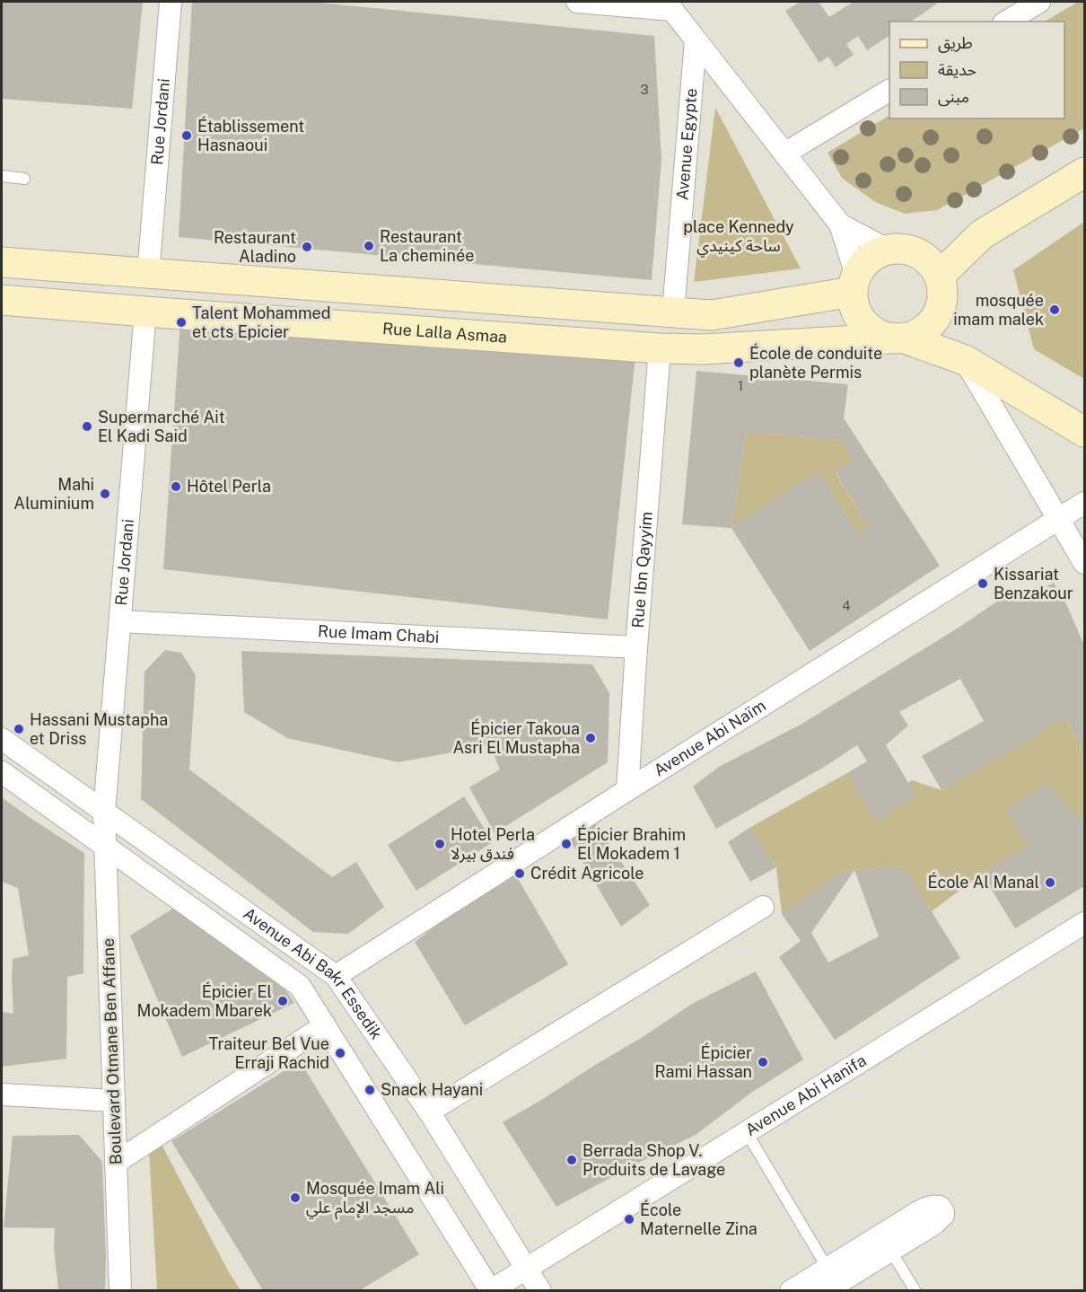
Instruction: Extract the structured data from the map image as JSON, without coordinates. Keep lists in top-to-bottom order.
{
  "streets": {
    "street": [
      "Rue Jordani",
      "Avenue Egypte",
      "Rue Lalla Asmaa",
      "Rue Ibn Qayyim",
      "Rue Imam Chabi",
      "Avenue Abi Naïm",
      "Avenue Abi Bakr Essedik",
      "Boulevard Otmane Ben Affane",
      "Avenue Abi Hanifa"
    ]
  },
  "crossings": [
    ["Rue Jordani", "Rue Lalla Asmaa"],
    ["Rue Jordani", "Rue Imam Chabi"],
    ["Rue Jordani", "Avenue Abi Bakr Essedik"],
    ["Rue Jordani", "Boulevard Otmane Ben Affane"],
    ["Rue Lalla Asmaa", "Rue Ibn Qayyim"],
    ["Rue Ibn Qayyim", "Rue Imam Chabi"],
    ["Rue Ibn Qayyim", "Avenue Abi Naïm"],
    ["Avenue Abi Naïm", "Avenue Abi Bakr Essedik"],
    ["Avenue Abi Bakr Essedik", "Boulevard Otmane Ben Affane"],
    ["Avenue Abi Bakr Essedik", "Avenue Abi Hanifa"]
  ],
  "parks": ["place Kennedy ساحة كينيدي"],
  "places": [
    "Établissement Hasnaoui",
    "Restaurant La cheminée",
    "Restaurant Aladino",
    "mosquée imam malek",
    "Talent Mohammed et cts Epicier",
    "École de conduite planète Permis",
    "Supermarché Ait El Kadi Said",
    "Hôtel Perla",
    "Mahi Aluminium",
    "Kissariat Benzakour",
    "Hassani Mustapha et Driss",
    "Épicier Takoua Asri El Mustapha",
    "Hotel Perla فندق بيرلا",
    "Épicier Brahim El Mokadem 1",
    "Crédit Agricole",
    "École Al Manal",
    "Épicier El Mokadem Mbarek",
    "Traiteur Bel Vue Erraji Rachid",
    "Épicier Rami Hassan",
    "Snack Hayani",
    "Berrada Shop V. Produits de Lavage",
    "Mosquée Imam Ali مسجد الإمام علي",
    "École Maternelle Zina"
  ],
  "house_numbers": ["3", "1", "4"],
  "legend": ["طريق", "حديقة", "مبنى"]
}
